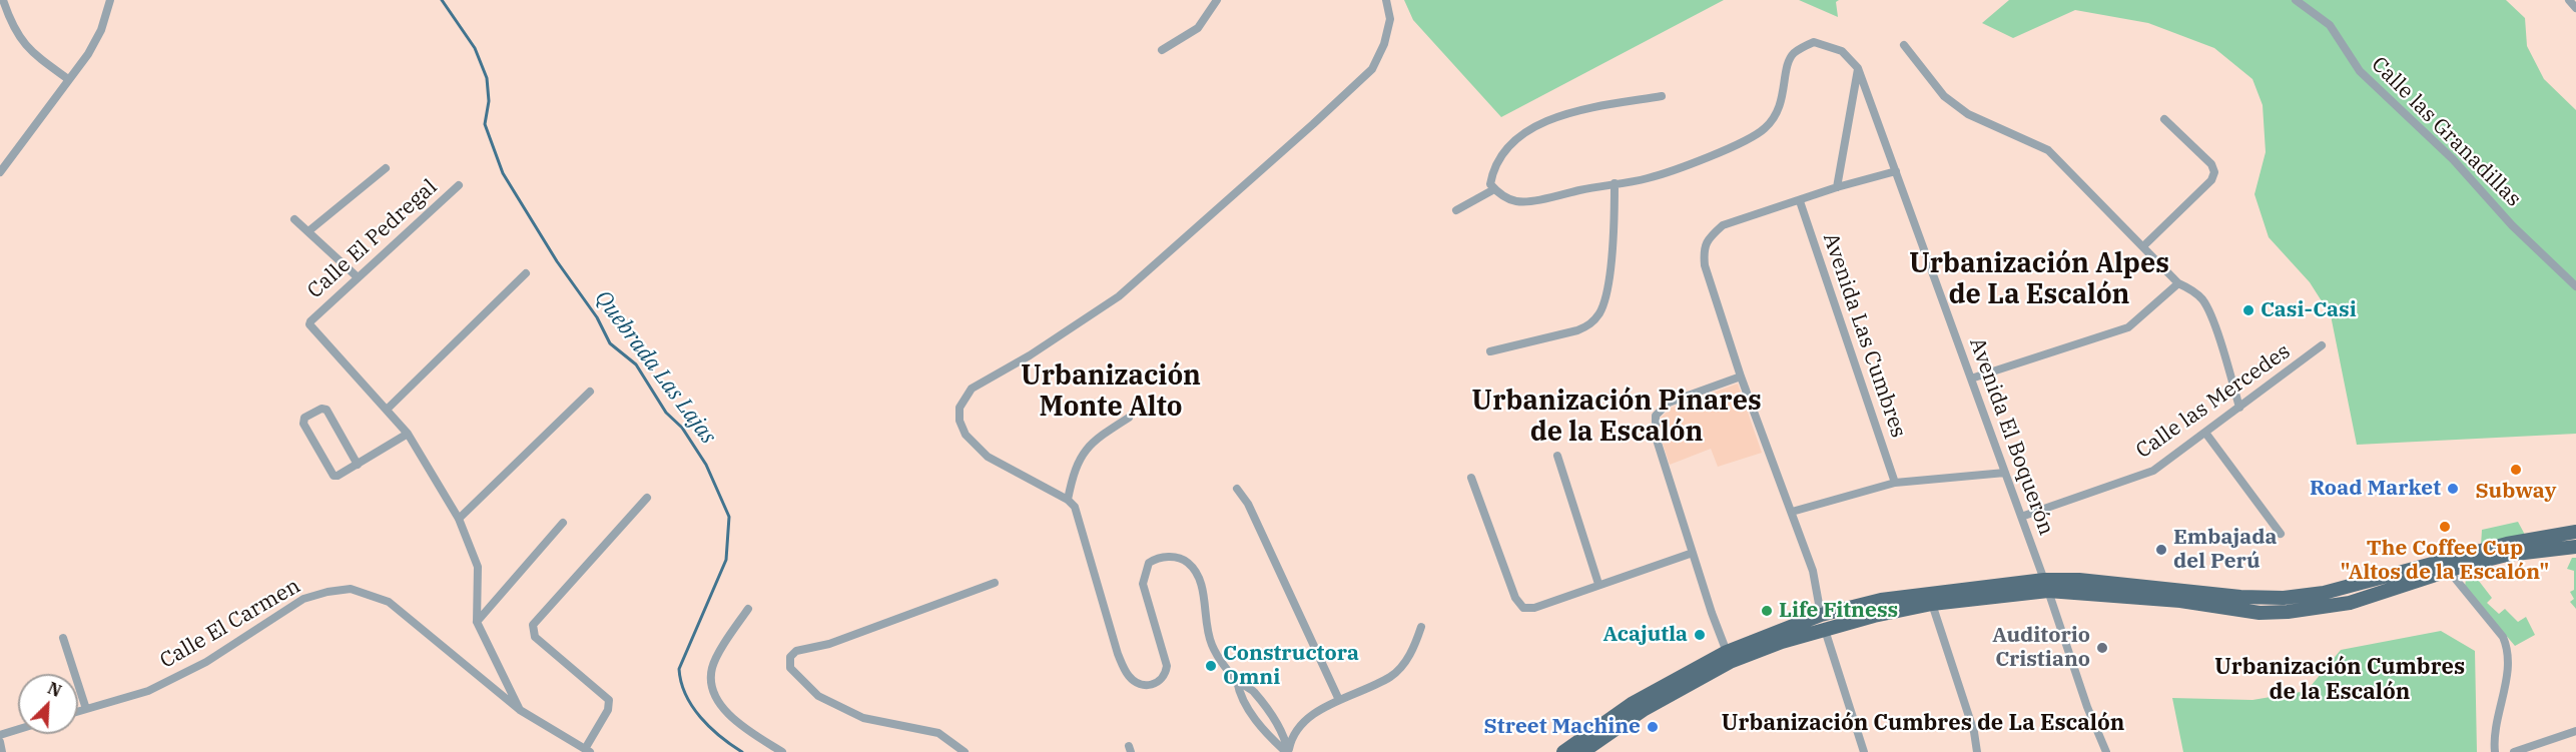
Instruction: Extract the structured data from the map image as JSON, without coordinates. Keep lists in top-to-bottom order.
{
  "streets": {
    "street": [
      "Calle las Granadillas",
      "Calle El Pedregal",
      "Avenida Las Cumbres",
      "Calle las Mercedes",
      "Avenida El Boquerón",
      "Calle El Carmen"
    ]
  },
  "crossings": [
    ["Calle las Mercedes", "Avenida El Boquerón"]
  ],
  "districts": [
    "Urbanización Alpes de La Escalón",
    "Urbanización Monte Alto",
    "Urbanización Pinares de la Escalón",
    "Urbanización Cumbres de la Escalón",
    "Urbanización Cumbres de La Escalón"
  ],
  "water": ["Quebrada Las Lajas"],
  "places": [
    "Casi-Casi",
    "Subway",
    "Road Market",
    "The Coffee Cup \"Altos de la Escalón\"",
    "Embajada del Perú",
    "Life Fitness",
    "Acajutla",
    "Auditorio Cristiano",
    "Constructora Omni",
    "Street Machine"
  ],
  "north": "top right"
}
